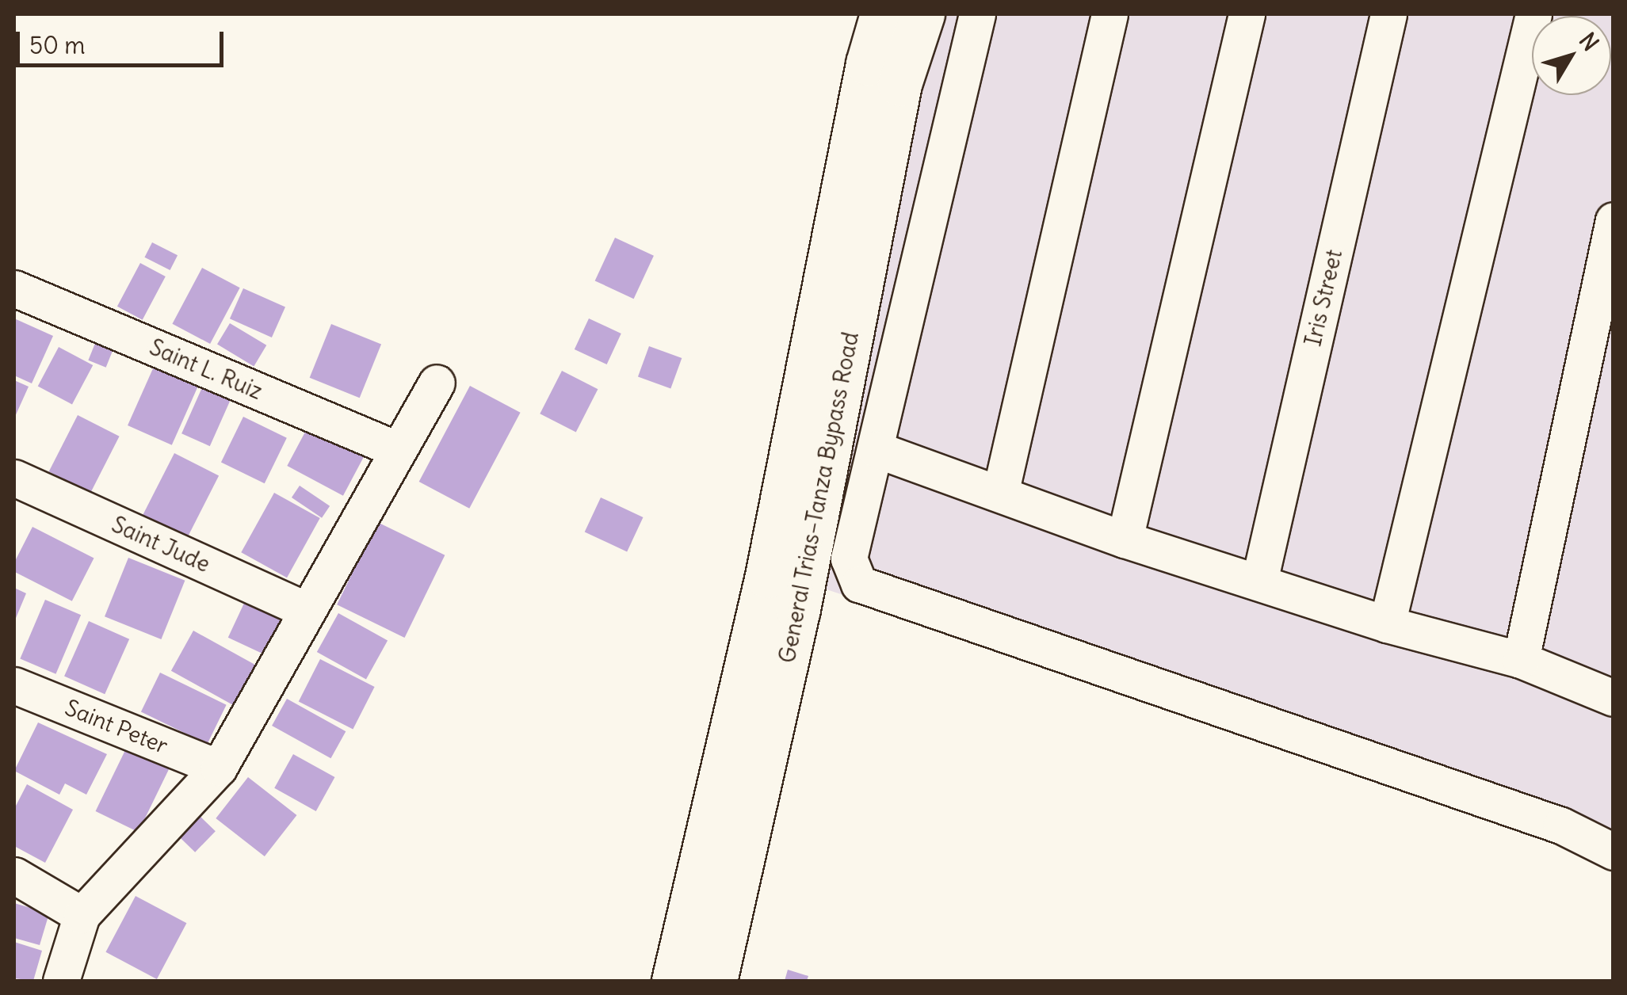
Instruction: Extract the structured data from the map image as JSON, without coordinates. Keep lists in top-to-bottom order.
{
  "streets": {
    "main road": ["General Trias–Tanza Bypass Road"],
    "street": [
      "Iris Street",
      "Saint L. Ruiz",
      "Saint Jude",
      "Saint Peter"
    ]
  },
  "scale_bar": "50 m",
  "north": "top right"
}
